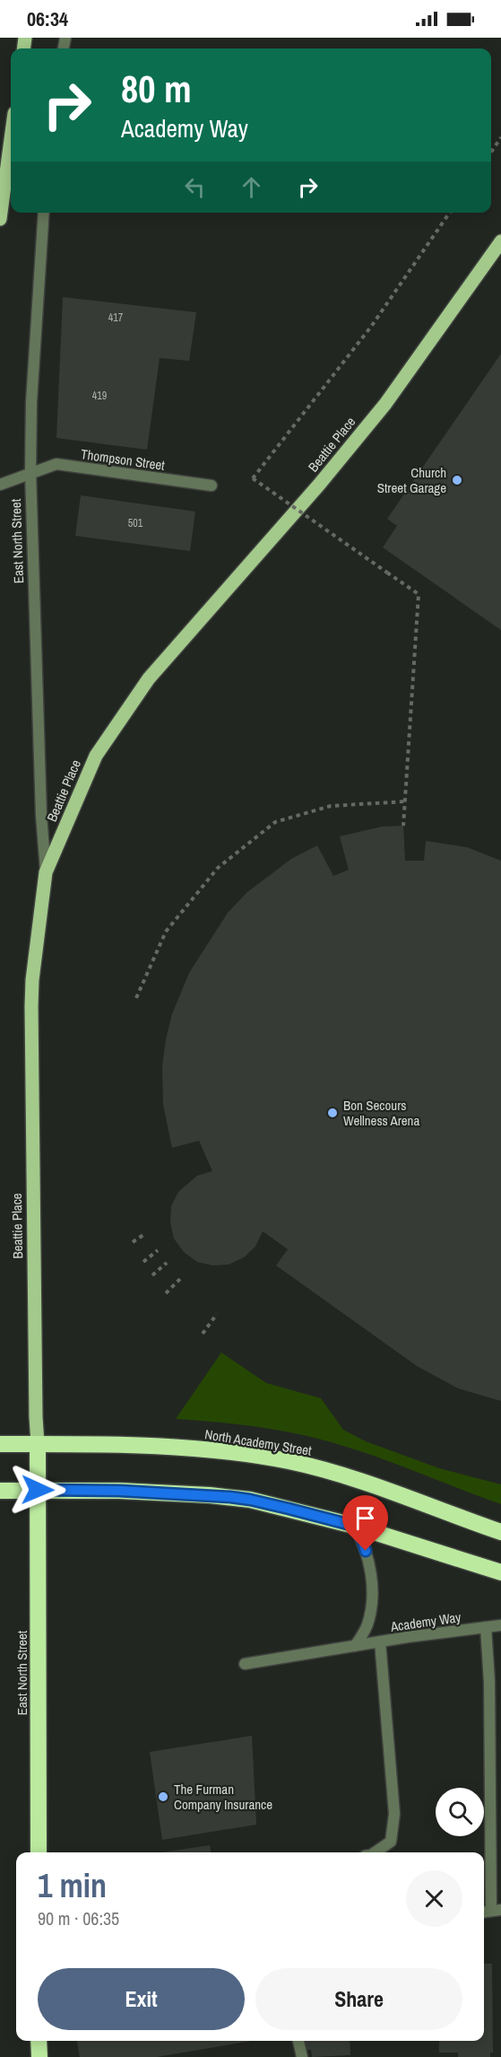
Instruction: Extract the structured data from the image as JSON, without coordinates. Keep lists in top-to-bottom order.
{
  "streets": {
    "highway": ["Beattie Place", "East North Street", "North Academy Street"],
    "street": ["Thompson Street", "Academy Way"]
  },
  "crossings": [
    ["Beattie Place", "East North Street"],
    ["Beattie Place", "North Academy Street"],
    ["Thompson Street", "East North Street"]
  ],
  "places": ["Church Street Garage", "Bon Secours Wellness Arena", "The Furman Company Insurance"],
  "house_numbers": ["417", "419", "501"],
  "page": {
    "status": "06:34",
    "turn": ["80 m", "Academy Way"],
    "heading": ["1 min", "90 m · 06:35"],
    "buttons": ["Exit", "Share"]
  }
}
